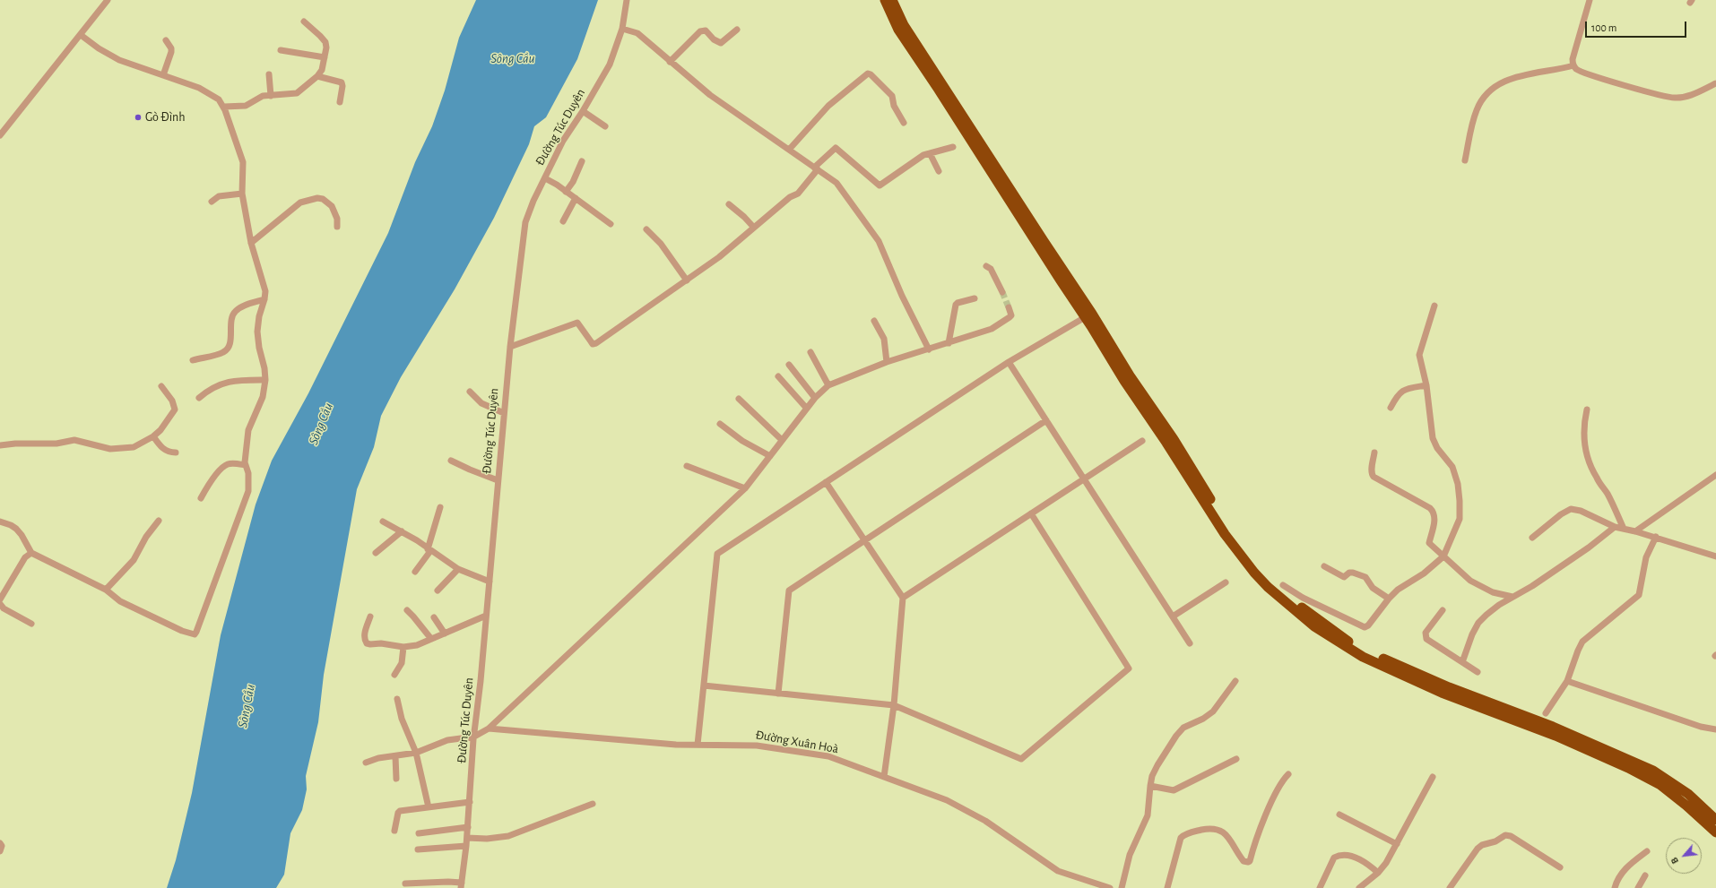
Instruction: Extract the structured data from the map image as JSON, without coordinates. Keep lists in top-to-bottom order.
{
  "streets": {
    "street": ["Đường Túc Duyên", "Đường Xuân Hoà"]
  },
  "water": ["Sông Cầu"],
  "places": ["Gò Đình"],
  "scale_bar": "100 m",
  "north": "bottom left"
}
